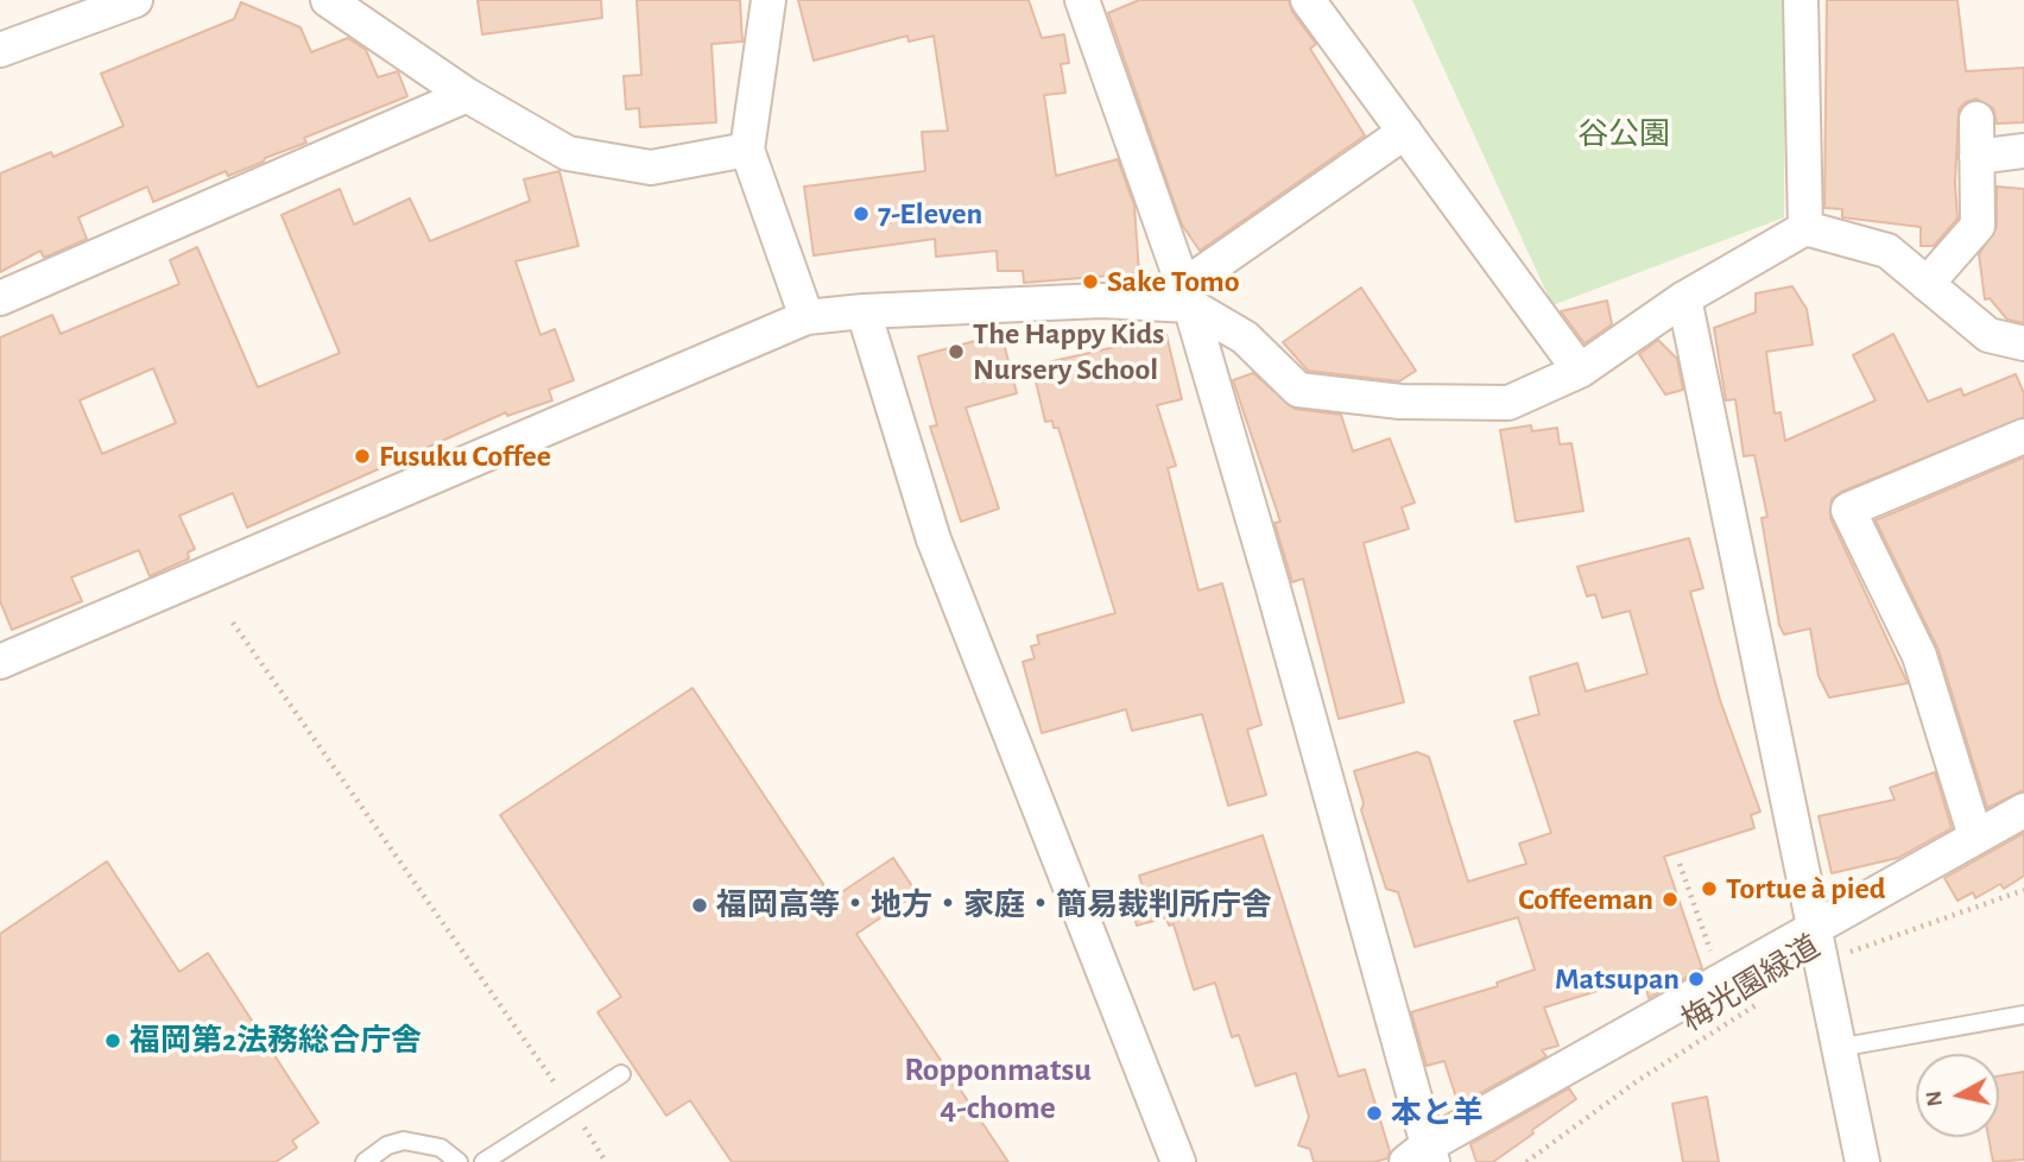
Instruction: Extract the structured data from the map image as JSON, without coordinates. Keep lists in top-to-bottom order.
{
  "streets": {
    "path": ["梅光園緑道"]
  },
  "districts": ["Ropponmatsu 4-chome"],
  "parks": ["谷公園"],
  "places": [
    "7-Eleven",
    "Sake Tomo",
    "The Happy Kids Nursery School",
    "Fusuku Coffee",
    "Tortue à pied",
    "Coffeeman",
    "福岡高等・地方・家庭・簡易裁判所庁舎",
    "Matsupan",
    "福岡第2法務総合庁舎",
    "本と羊"
  ],
  "north": "left"
}
